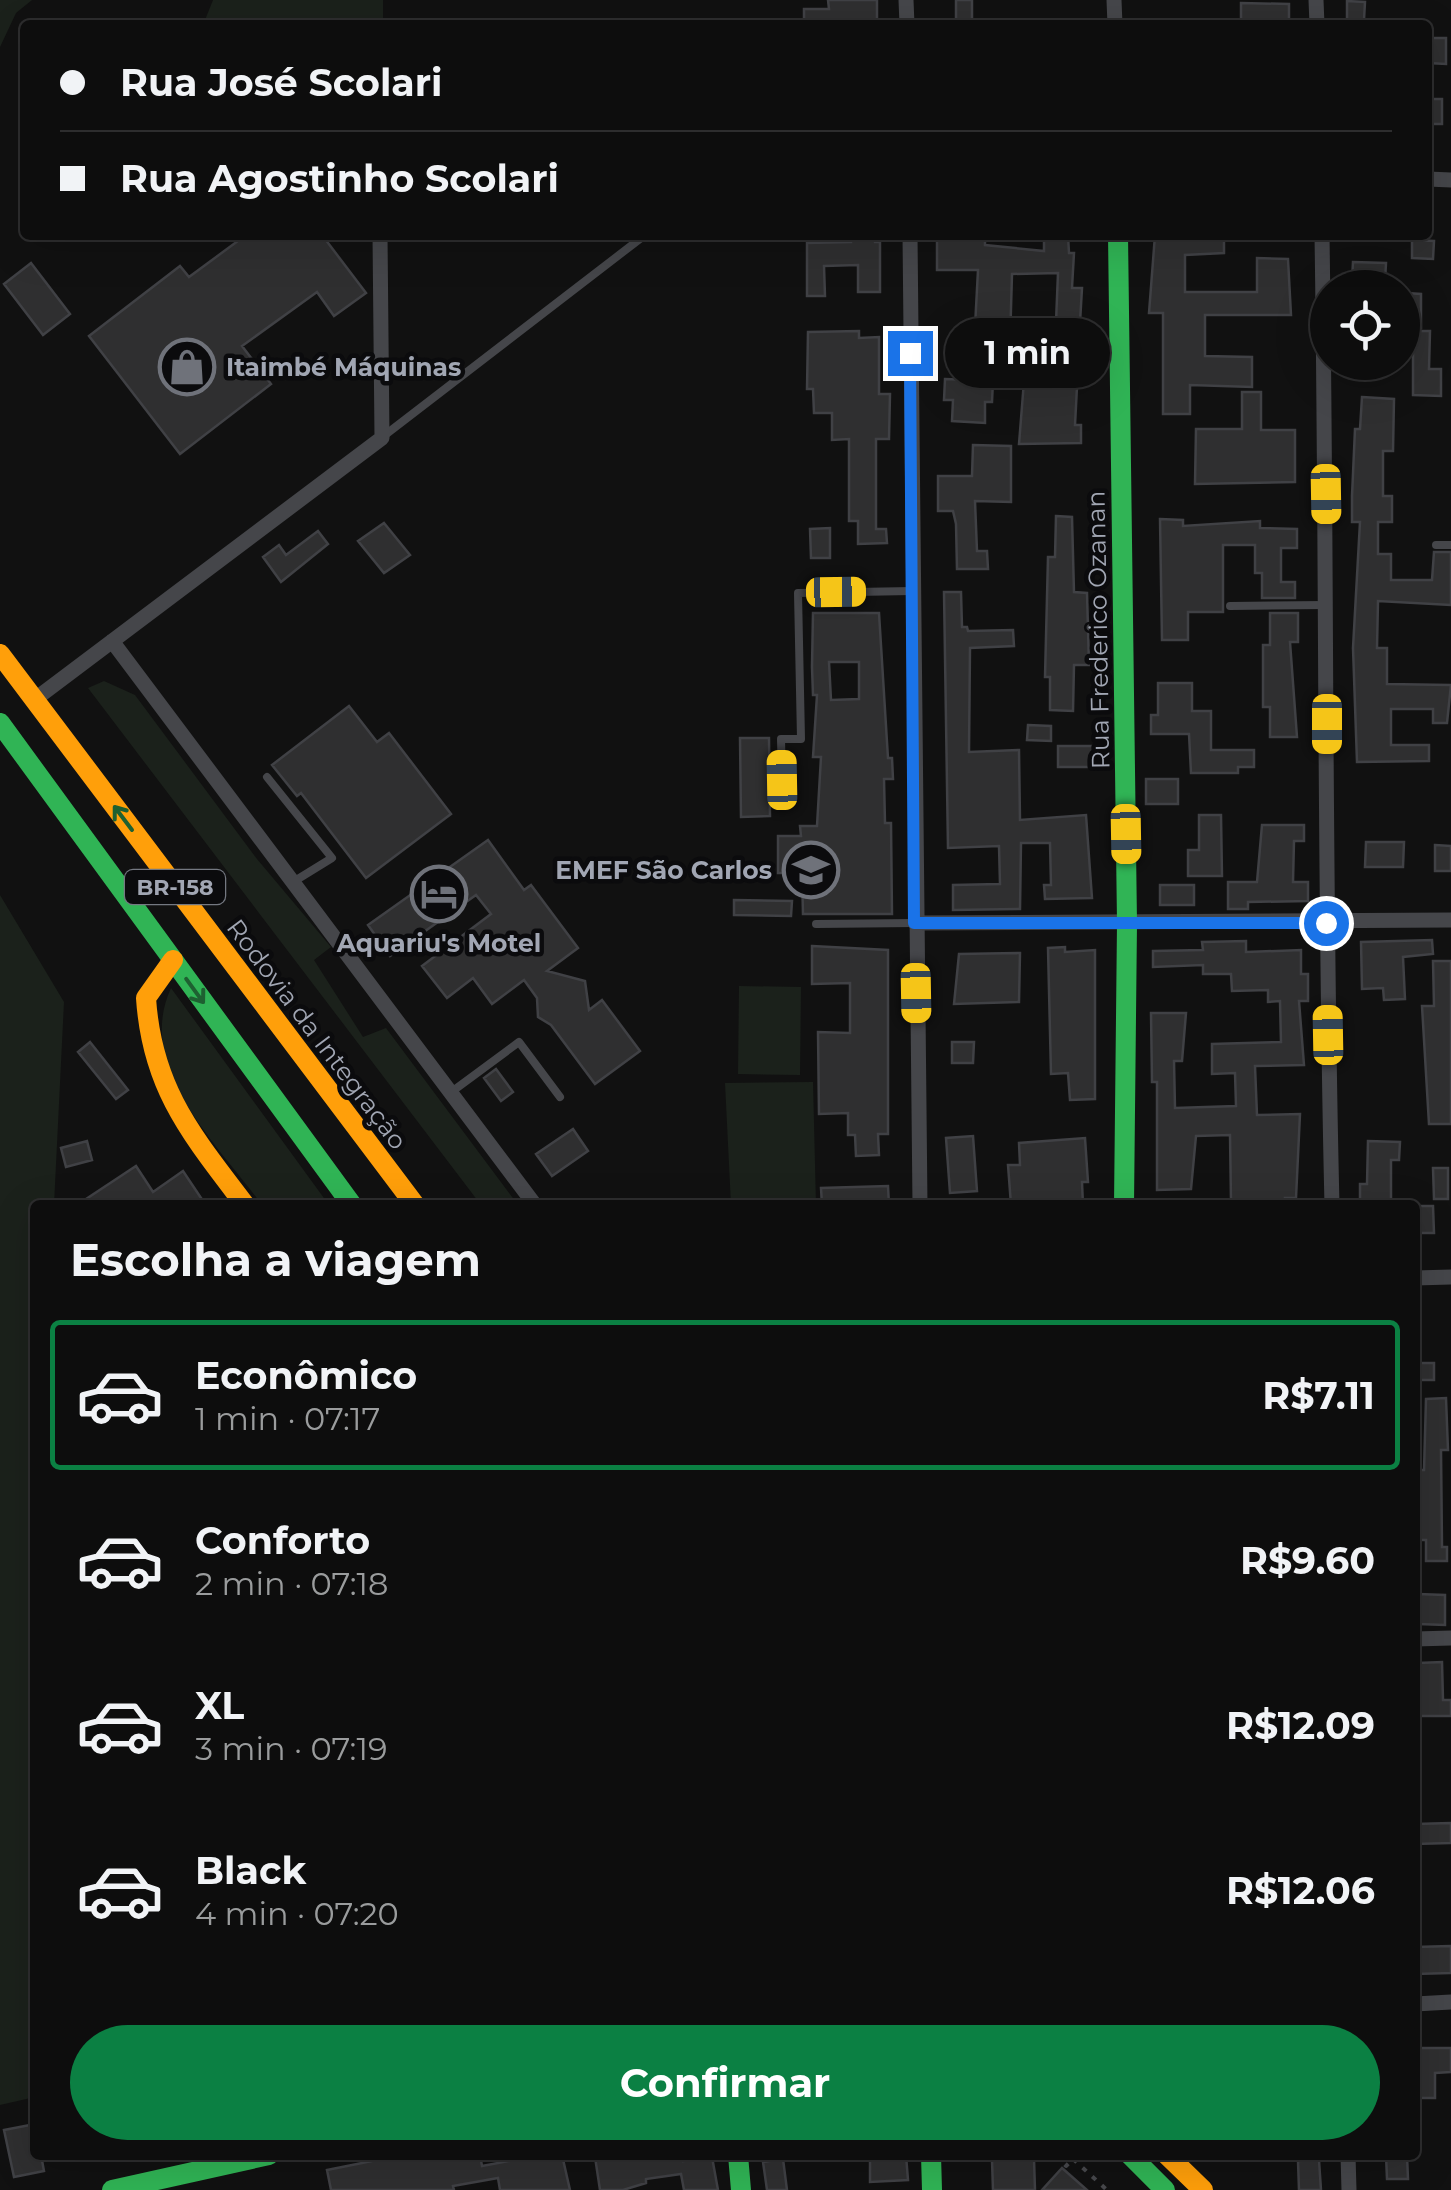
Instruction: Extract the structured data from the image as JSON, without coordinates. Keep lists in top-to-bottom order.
{
  "streets": {
    "main road": ["Rua Frederico Ozanan", "BR-158", "Rodovia da Integração"]
  },
  "places": {
    "shop": ["Itaimbé Máquinas"],
    "school or university": ["EMEF São Carlos"],
    "hotel": ["Aquariu's Motel"]
  },
  "page": {
    "banner": ["Rua José Scolari", "Rua Agostinho Scolari"],
    "bubble": "1 min",
    "heading": "Escolha a viagem",
    "list": [
      {
        "name": "Econômico",
        "note": "1 min · 07:17",
        "value": "R$7.11"
      },
      {
        "name": "Conforto",
        "note": "2 min · 07:18",
        "value": "R$9.60"
      },
      {
        "name": "XL",
        "note": "3 min · 07:19",
        "value": "R$12.09"
      },
      {
        "name": "Black",
        "note": "4 min · 07:20",
        "value": "R$12.06"
      }
    ],
    "buttons": "Confirmar"
  }
}
